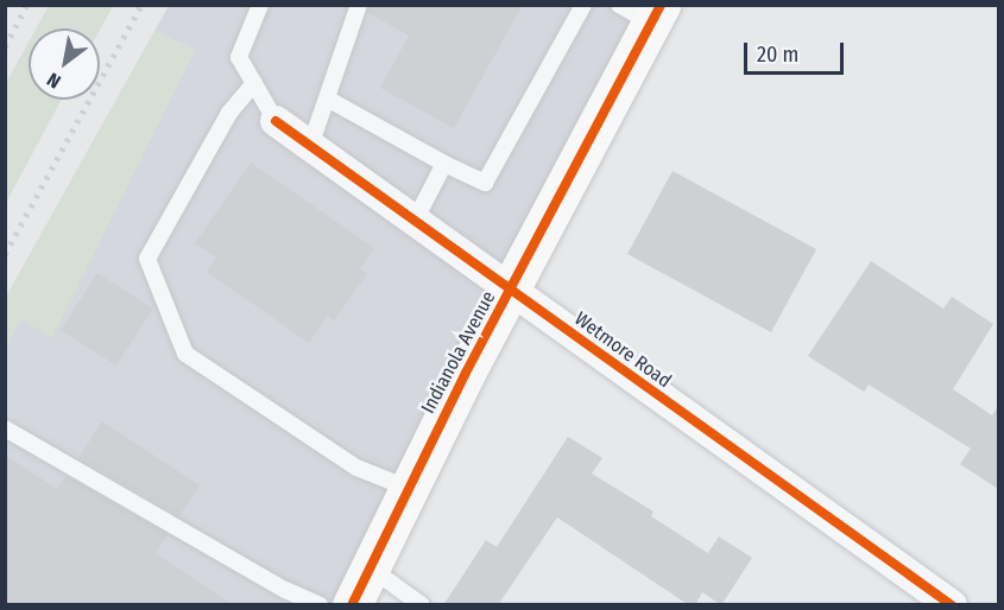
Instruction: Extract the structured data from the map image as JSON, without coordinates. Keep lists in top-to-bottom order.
{
  "streets": {
    "main road": ["Indianola Avenue"],
    "street": ["Wetmore Road"]
  },
  "crossings": [
    ["Wetmore Road", "Indianola Avenue"]
  ],
  "scale_bar": "20 m",
  "north": "bottom left"
}
